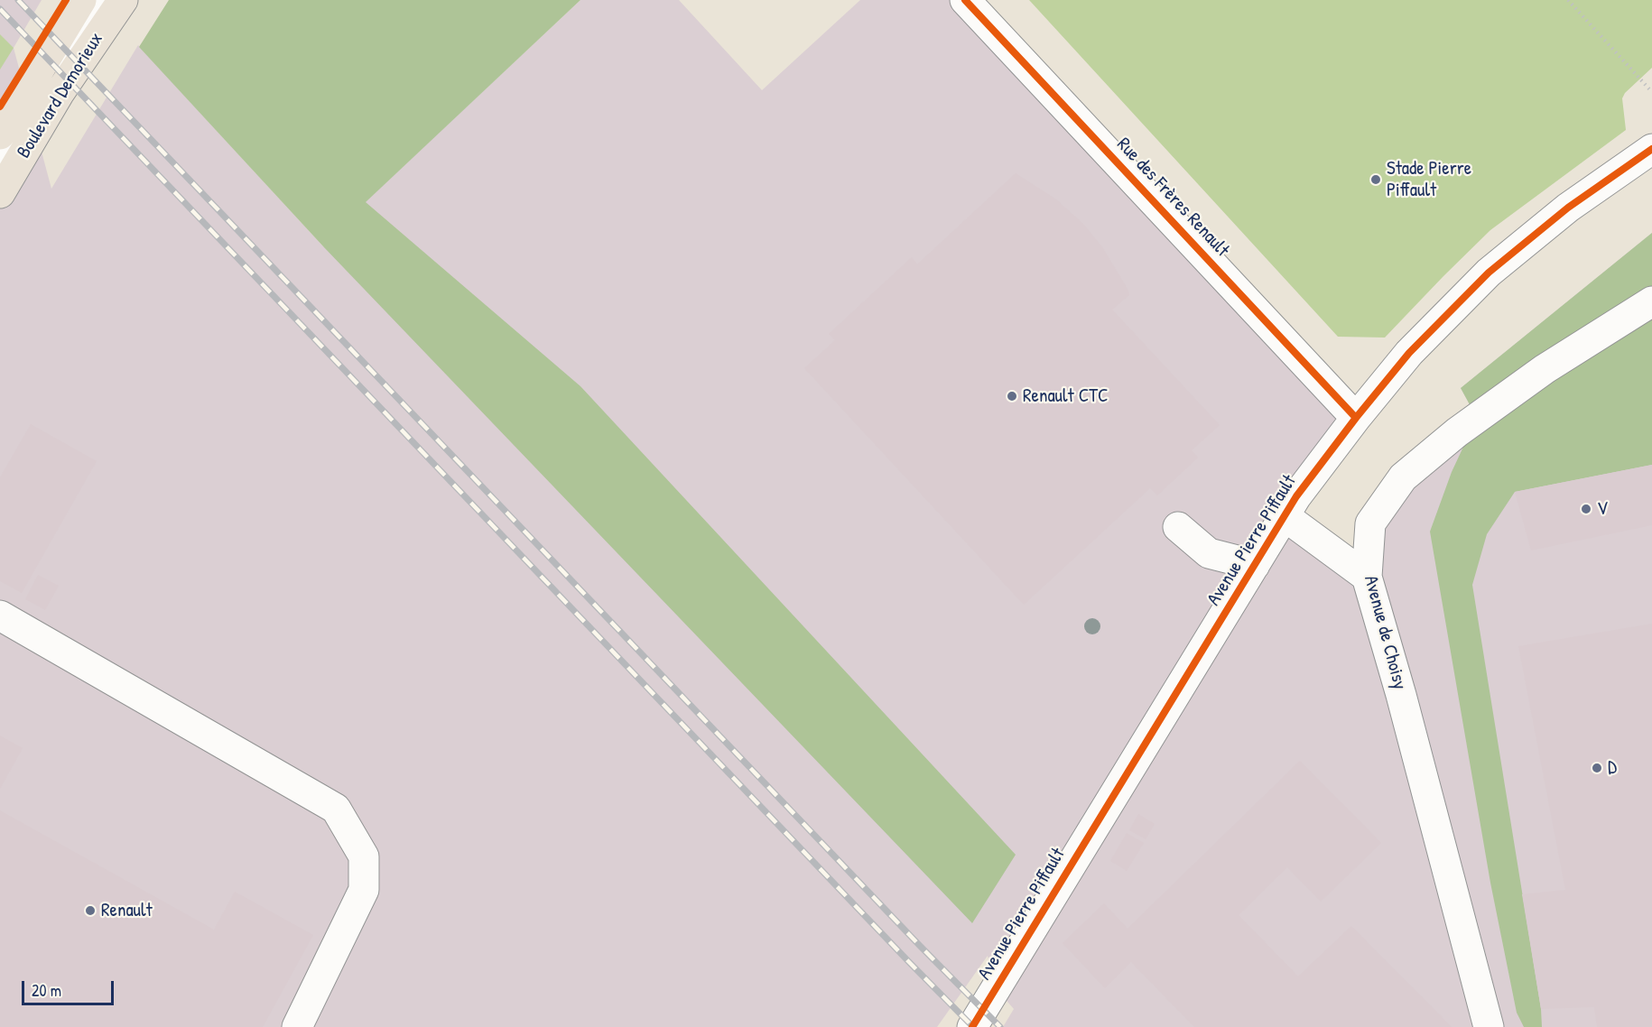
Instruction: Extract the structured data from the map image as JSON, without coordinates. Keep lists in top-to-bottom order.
{
  "streets": {
    "main road": ["Boulevard Demorieux"],
    "street": ["Rue des Frères Renault", "Avenue Pierre Piffault", "Avenue de Choisy"]
  },
  "crossings": [
    ["Rue des Frères Renault", "Avenue Pierre Piffault"]
  ],
  "places": [
    "Stade Pierre Piffault",
    "Renault CTC",
    "V",
    "D",
    "Renault"
  ],
  "scale_bar": "20 m"
}
